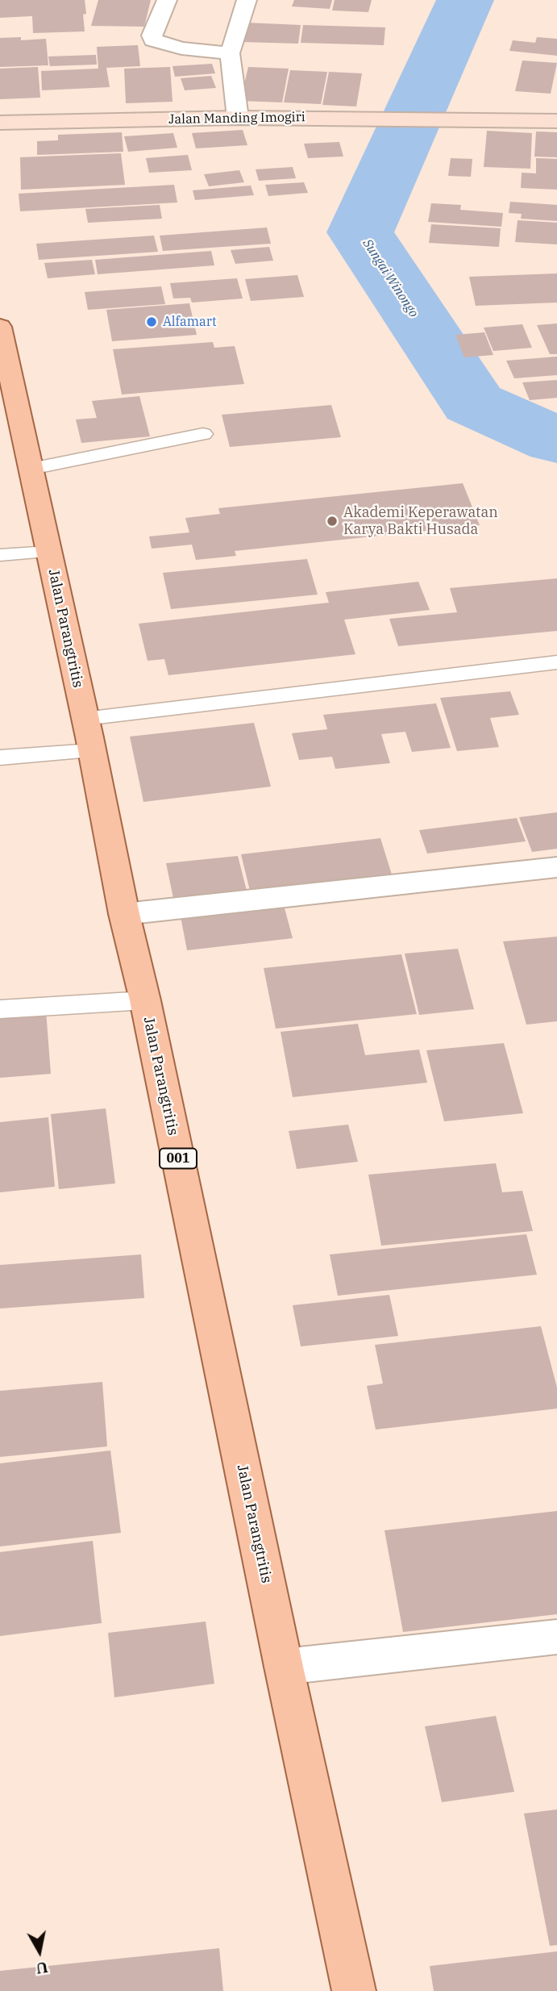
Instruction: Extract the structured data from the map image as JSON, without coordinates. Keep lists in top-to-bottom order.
{
  "streets": {
    "main road": ["Jalan Manding Imogiri", "Jalan Parangtritis", "001"]
  },
  "water": ["Sungai Winongo"],
  "places": ["Alfamart", "Akademi Keperawatan Karya Bakti Husada"],
  "north": "bottom"
}
